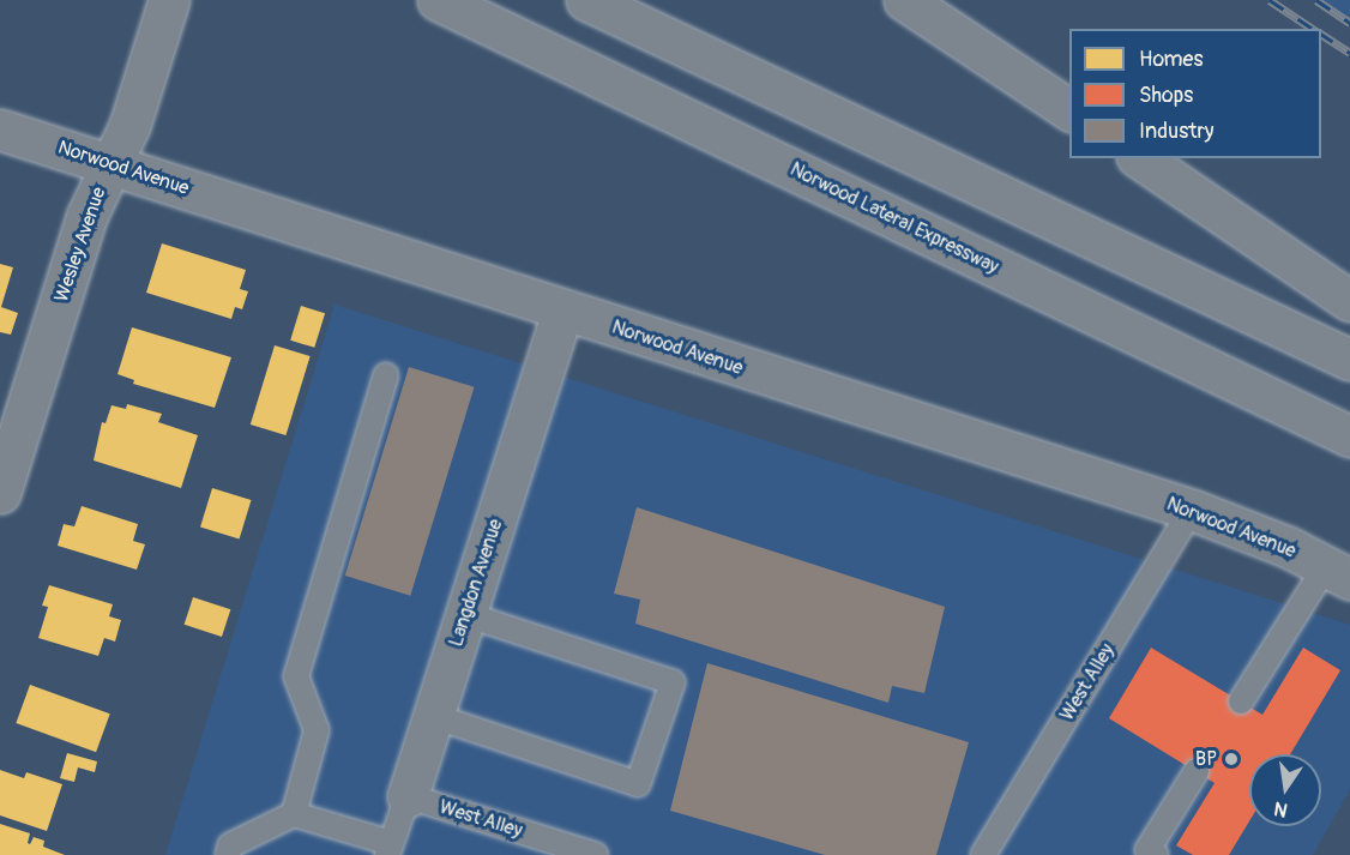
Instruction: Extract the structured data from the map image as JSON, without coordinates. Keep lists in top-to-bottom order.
{
  "streets": {
    "main road": [
      "Norwood Avenue",
      "Norwood Lateral Expressway",
      "Wesley Avenue",
      "Langdon Avenue"
    ],
    "lane": ["West Alley"]
  },
  "crossings": [
    ["Norwood Avenue", "Wesley Avenue"],
    ["Norwood Avenue", "Langdon Avenue"],
    ["Norwood Avenue", "West Alley"],
    ["Langdon Avenue", "West Alley"]
  ],
  "places": ["BP"],
  "legend": ["Homes", "Shops", "Industry"],
  "north": "bottom"
}
